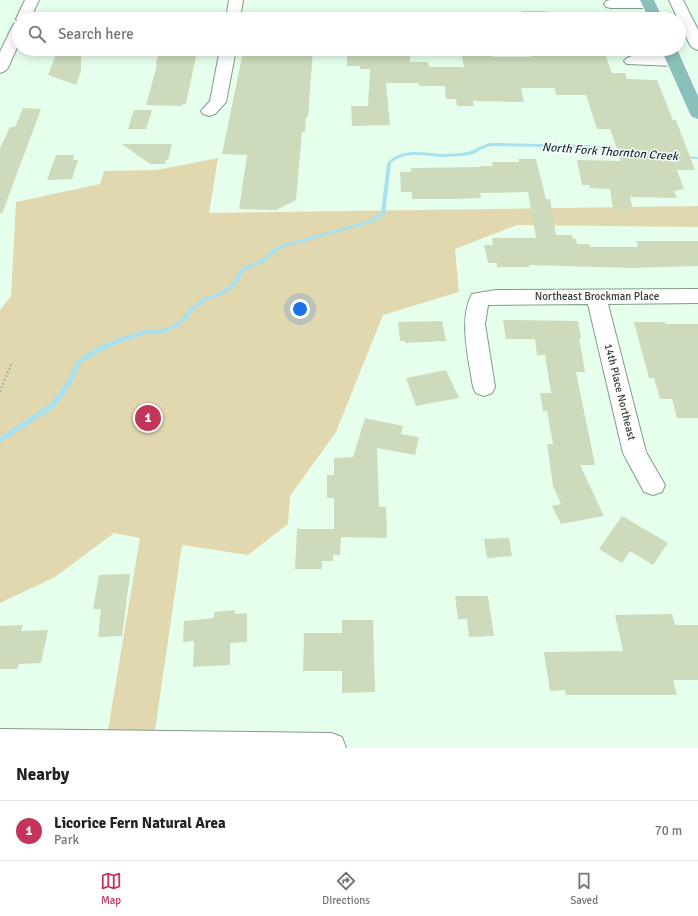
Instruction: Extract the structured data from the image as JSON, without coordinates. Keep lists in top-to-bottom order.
{
  "streets": {
    "street": ["Northeast Brockman Place", "14th Place Northeast"]
  },
  "crossings": [
    ["Northeast Brockman Place", "14th Place Northeast"]
  ],
  "water": ["North Fork Thornton Creek"],
  "page": {
    "search": "Search here",
    "pins": "1",
    "heading": "Nearby",
    "list": [
      {
        "mark": "1",
        "name": "Licorice Fern Natural Area",
        "note": "Park",
        "value": "70 m"
      }
    ],
    "nav": ["Map", "Directions", "Saved"]
  }
}
